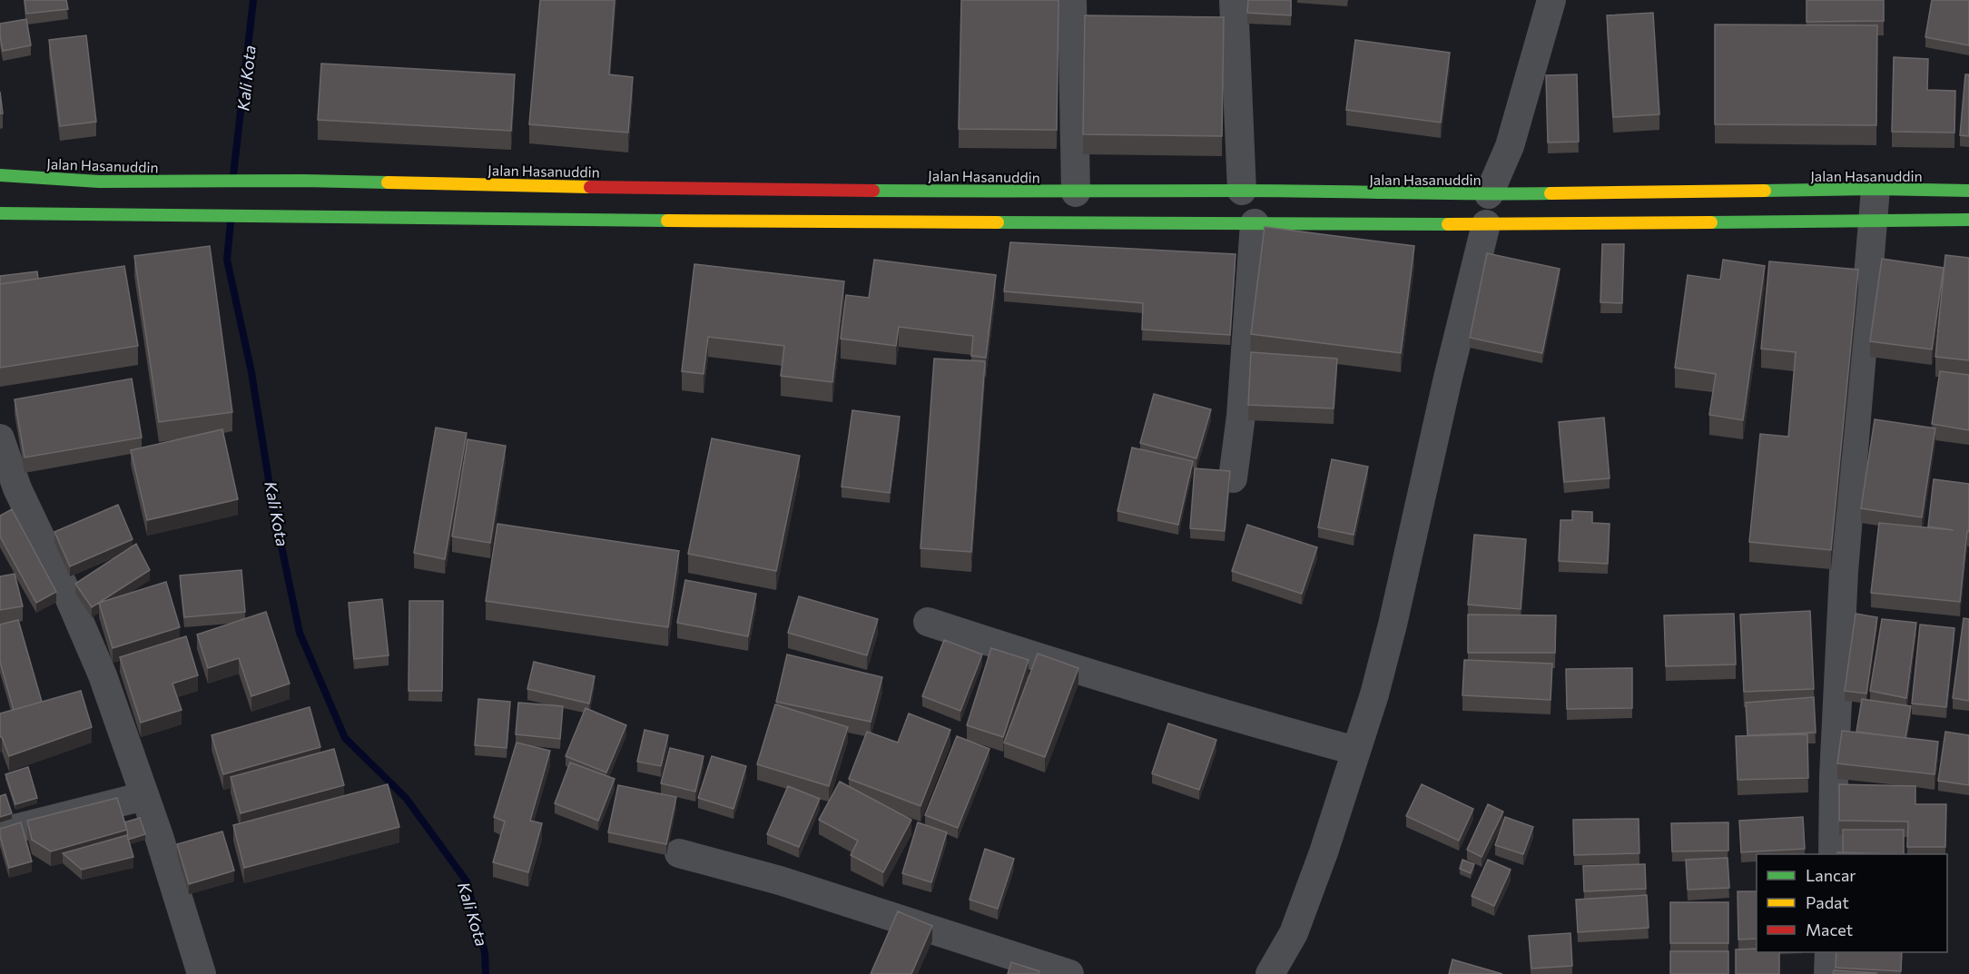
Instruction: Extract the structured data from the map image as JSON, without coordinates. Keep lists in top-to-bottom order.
{
  "streets": {
    "street": ["Jalan Hasanuddin"]
  },
  "water": ["Kali Kota"],
  "legend": ["Lancar", "Padat", "Macet"]
}
